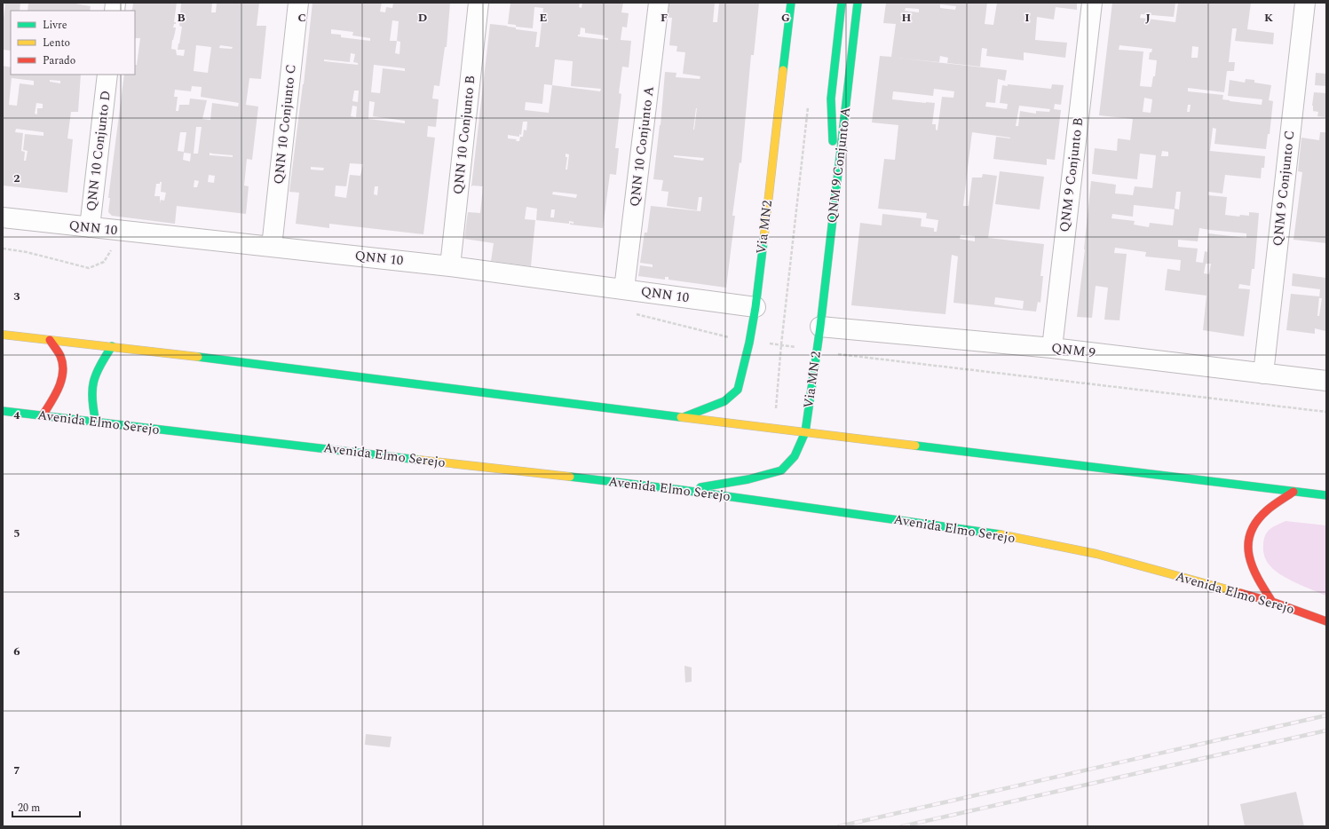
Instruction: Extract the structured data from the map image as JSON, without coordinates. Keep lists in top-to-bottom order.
{
  "streets": {
    "main road": [
      "QNM 9 Conjunto A",
      "Via MN2",
      "Via MN 2",
      "Avenida Elmo Serejo"
    ],
    "street": [
      "QNN 10 Conjunto C",
      "QNN 10 Conjunto B",
      "QNN 10 Conjunto A",
      "QNN 10 Conjunto D",
      "QNM 9 Conjunto B",
      "QNM 9 Conjunto C",
      "QNN 10",
      "QNM 9"
    ]
  },
  "crossings": [
    ["QNN 10 Conjunto C", "QNN 10"],
    ["QNN 10 Conjunto B", "QNN 10"],
    ["QNN 10 Conjunto A", "QNN 10"],
    ["QNN 10 Conjunto D", "QNN 10"],
    ["QNM 9 Conjunto A", "QNM 9"],
    ["QNM 9 Conjunto A", "Via MN 2"],
    ["QNM 9 Conjunto B", "QNM 9"],
    ["QNM 9 Conjunto C", "QNM 9"],
    ["Via MN2", "QNN 10"],
    ["QNM 9", "Via MN 2"],
    ["Via MN 2", "Avenida Elmo Serejo"]
  ],
  "legend": ["Livre", "Lento", "Parado"],
  "scale_bar": "20 m",
  "grid": {
    "columns": [
      "B",
      "C",
      "D",
      "E",
      "F",
      "G",
      "H",
      "I",
      "J",
      "K"
    ],
    "rows": [
      "2",
      "3",
      "4",
      "5",
      "6",
      "7"
    ]
  }
}
